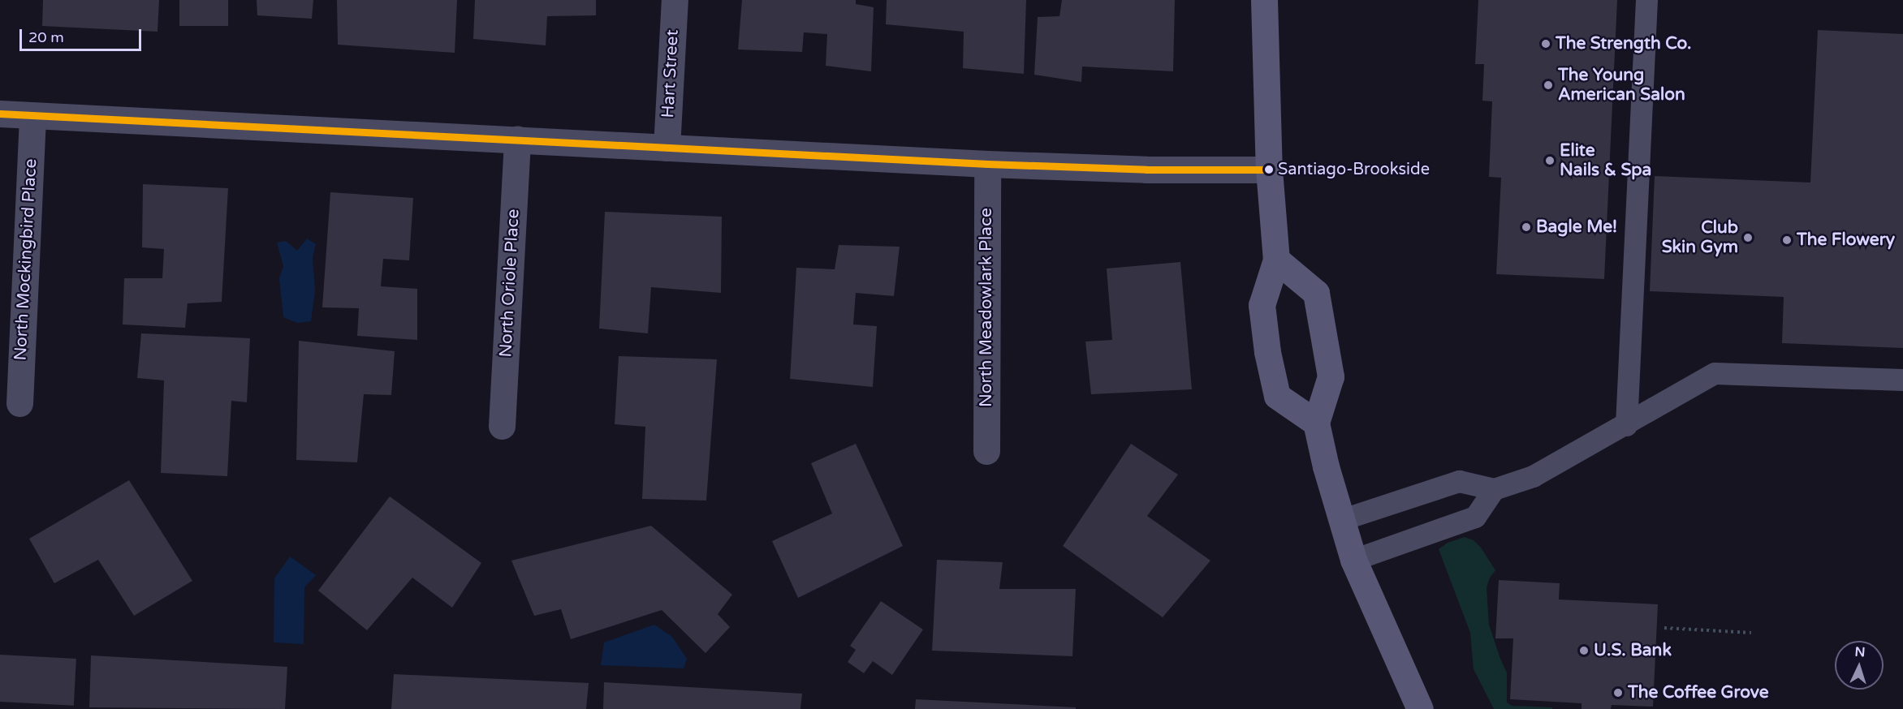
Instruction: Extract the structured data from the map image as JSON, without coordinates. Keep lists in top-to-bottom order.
{
  "streets": {
    "street": [
      "Hart Street",
      "North Mockingbird Place",
      "North Oriole Place",
      "North Meadowlark Place"
    ]
  },
  "places": [
    "The Strength Co.",
    "The Young American Salon",
    "Elite Nails & Spa",
    "Santiago-Brookside",
    "Bagle Me!",
    "Club Skin Gym",
    "The Flowery",
    "U.S. Bank",
    "The Coffee Grove"
  ],
  "scale_bar": "20 m",
  "north": "top"
}
